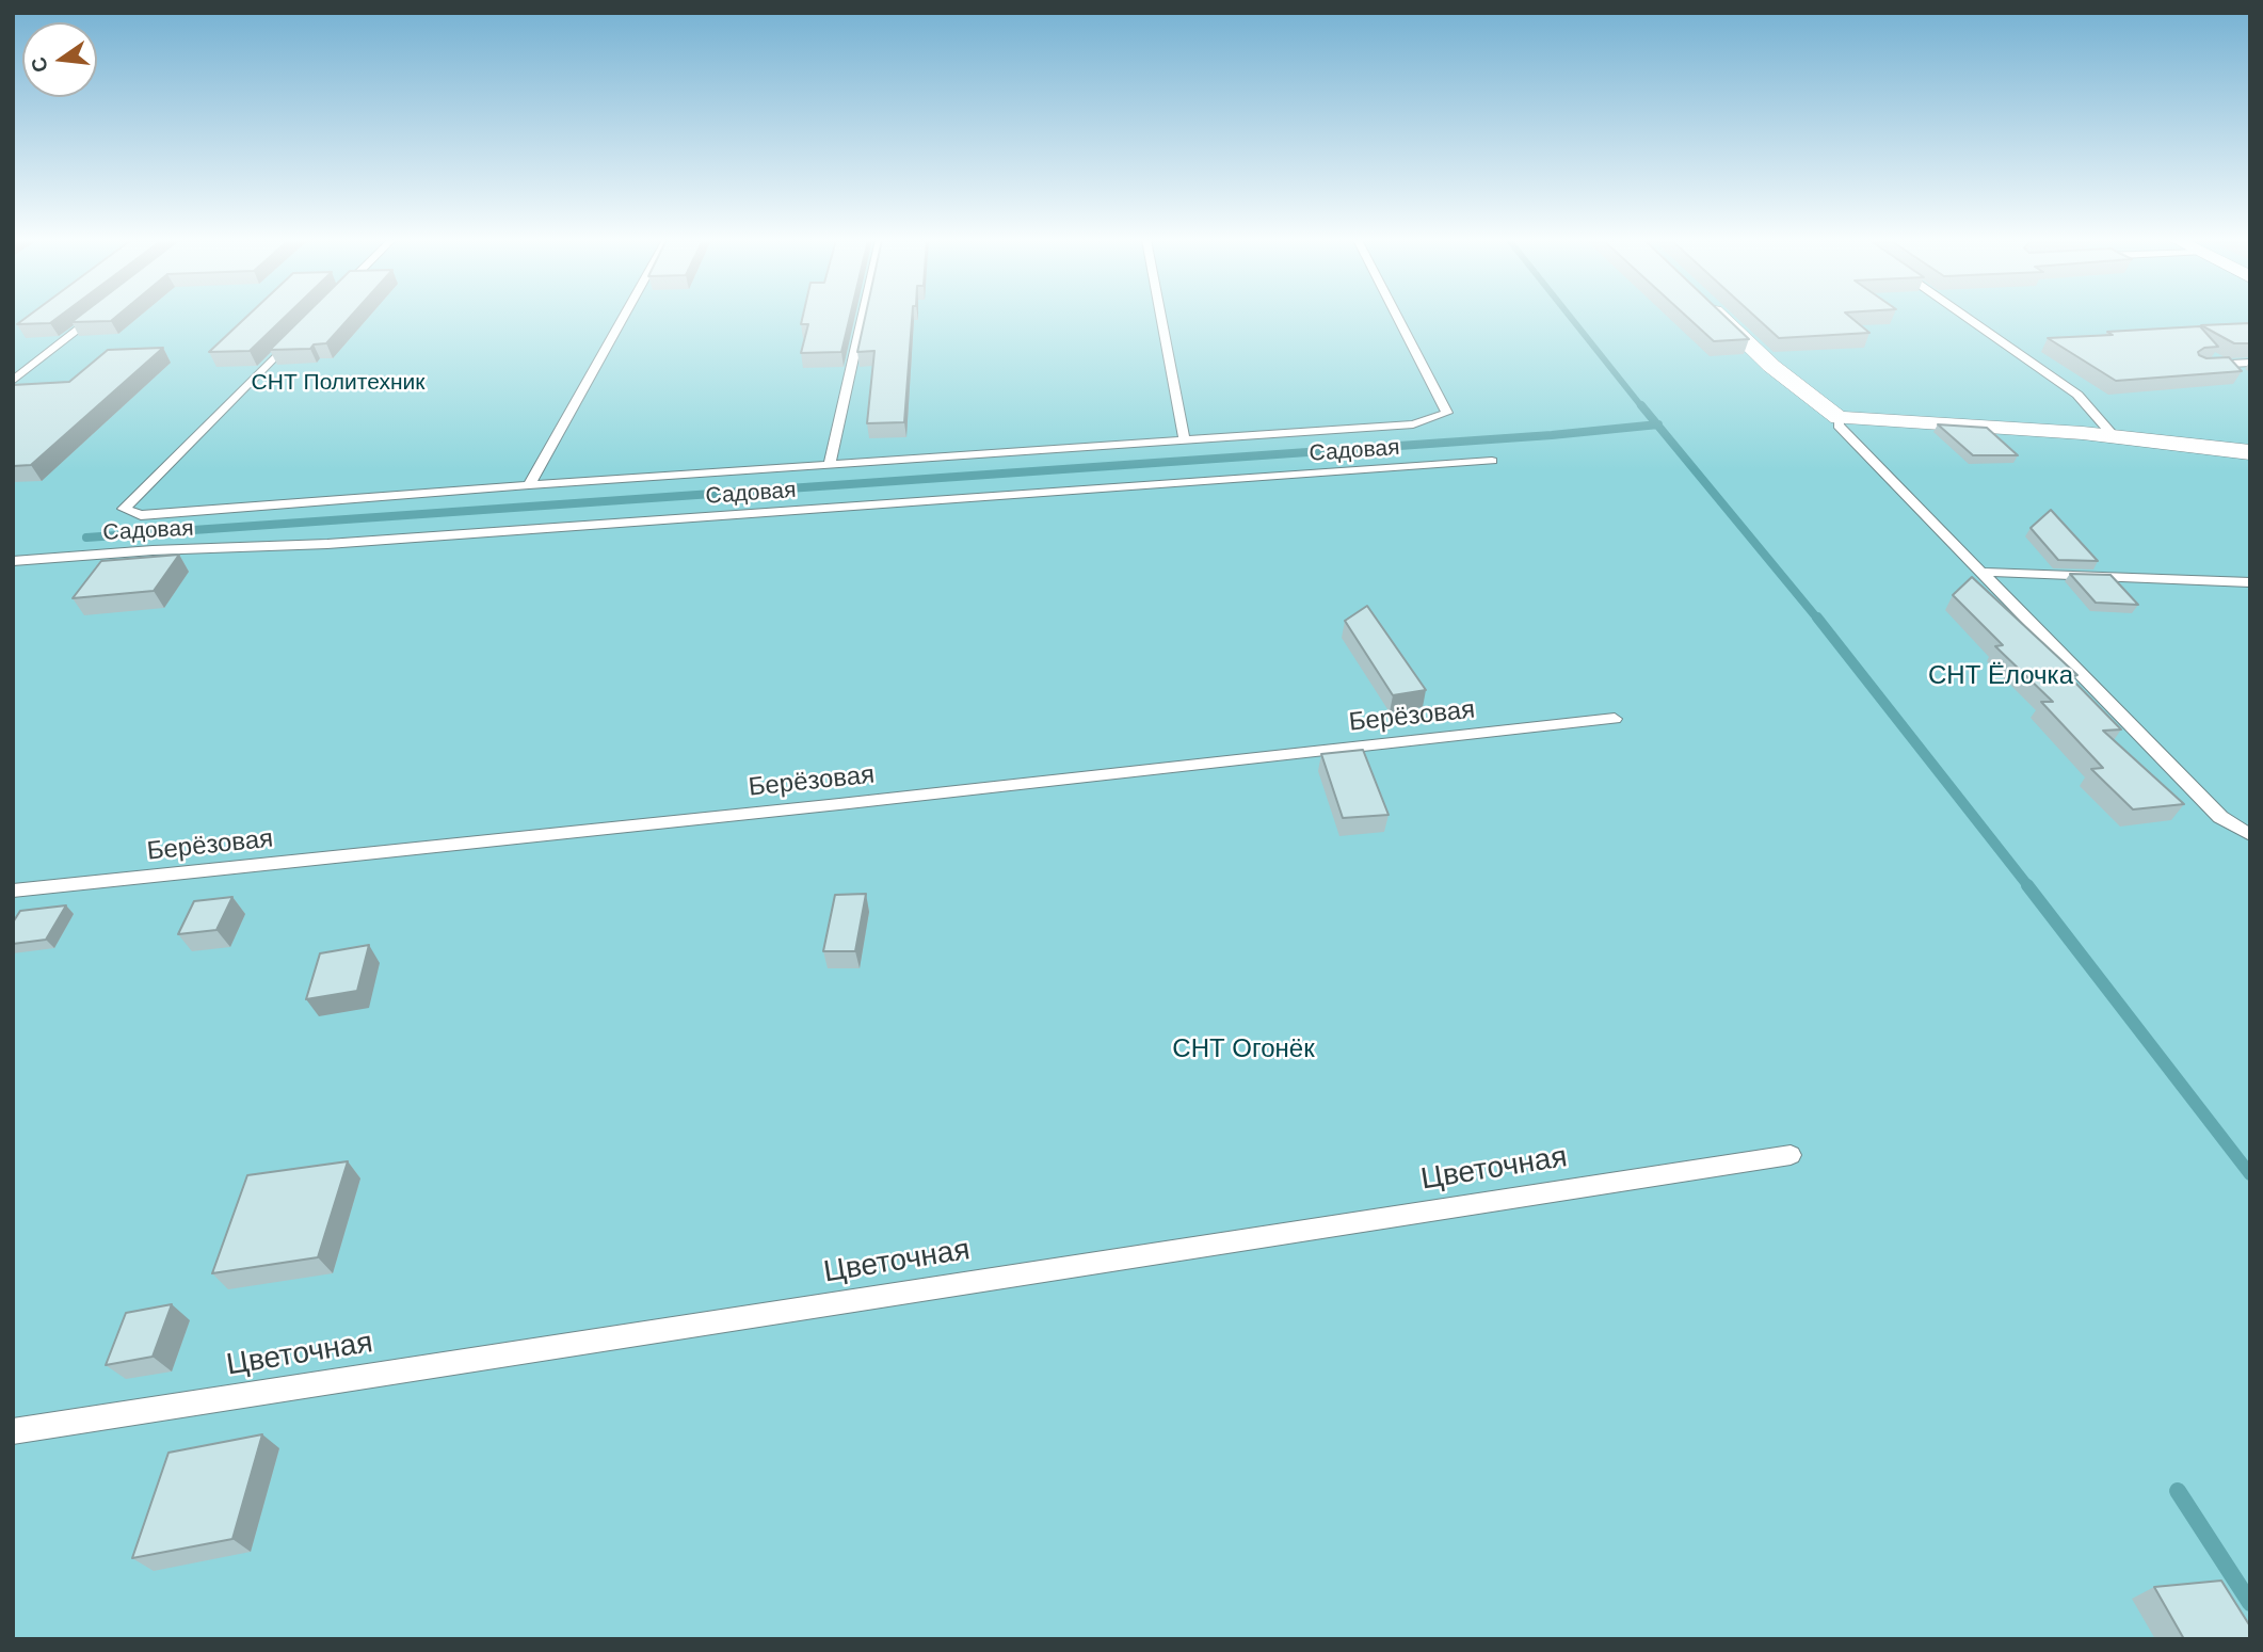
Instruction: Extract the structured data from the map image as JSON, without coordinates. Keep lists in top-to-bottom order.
{
  "streets": {
    "lane": ["Садовая", "Берёзовая", "Цветочная"]
  },
  "parks": ["СНТ Политехник", "СНТ Ёлочка", "СНТ Огонёк"],
  "north": "left"
}
